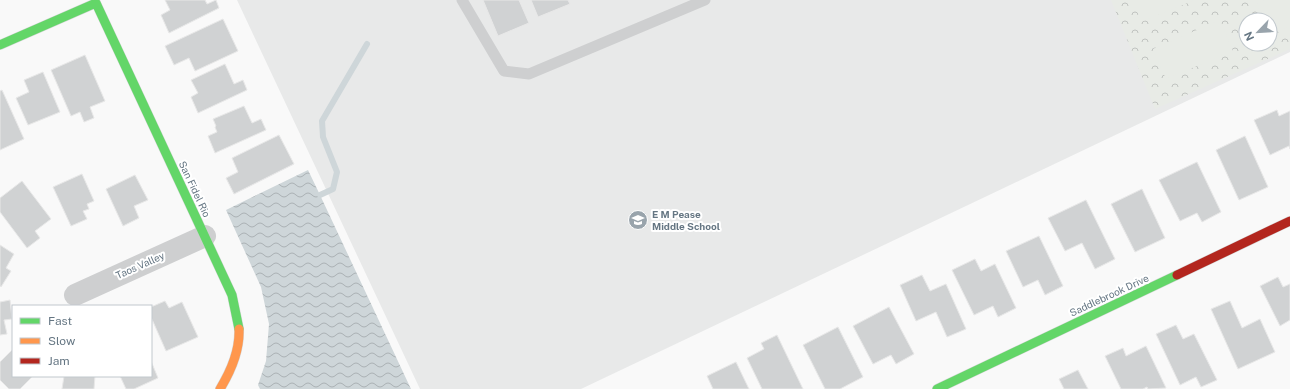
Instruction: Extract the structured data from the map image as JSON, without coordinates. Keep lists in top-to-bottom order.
{
  "streets": {
    "street": ["San Fidel Rio", "Taos Valley", "Saddlebrook Drive"]
  },
  "crossings": [
    ["San Fidel Rio", "Taos Valley"]
  ],
  "places": {
    "school or university": ["E M Pease Middle School"]
  },
  "legend": ["Fast", "Slow", "Jam"],
  "north": "bottom left"
}
